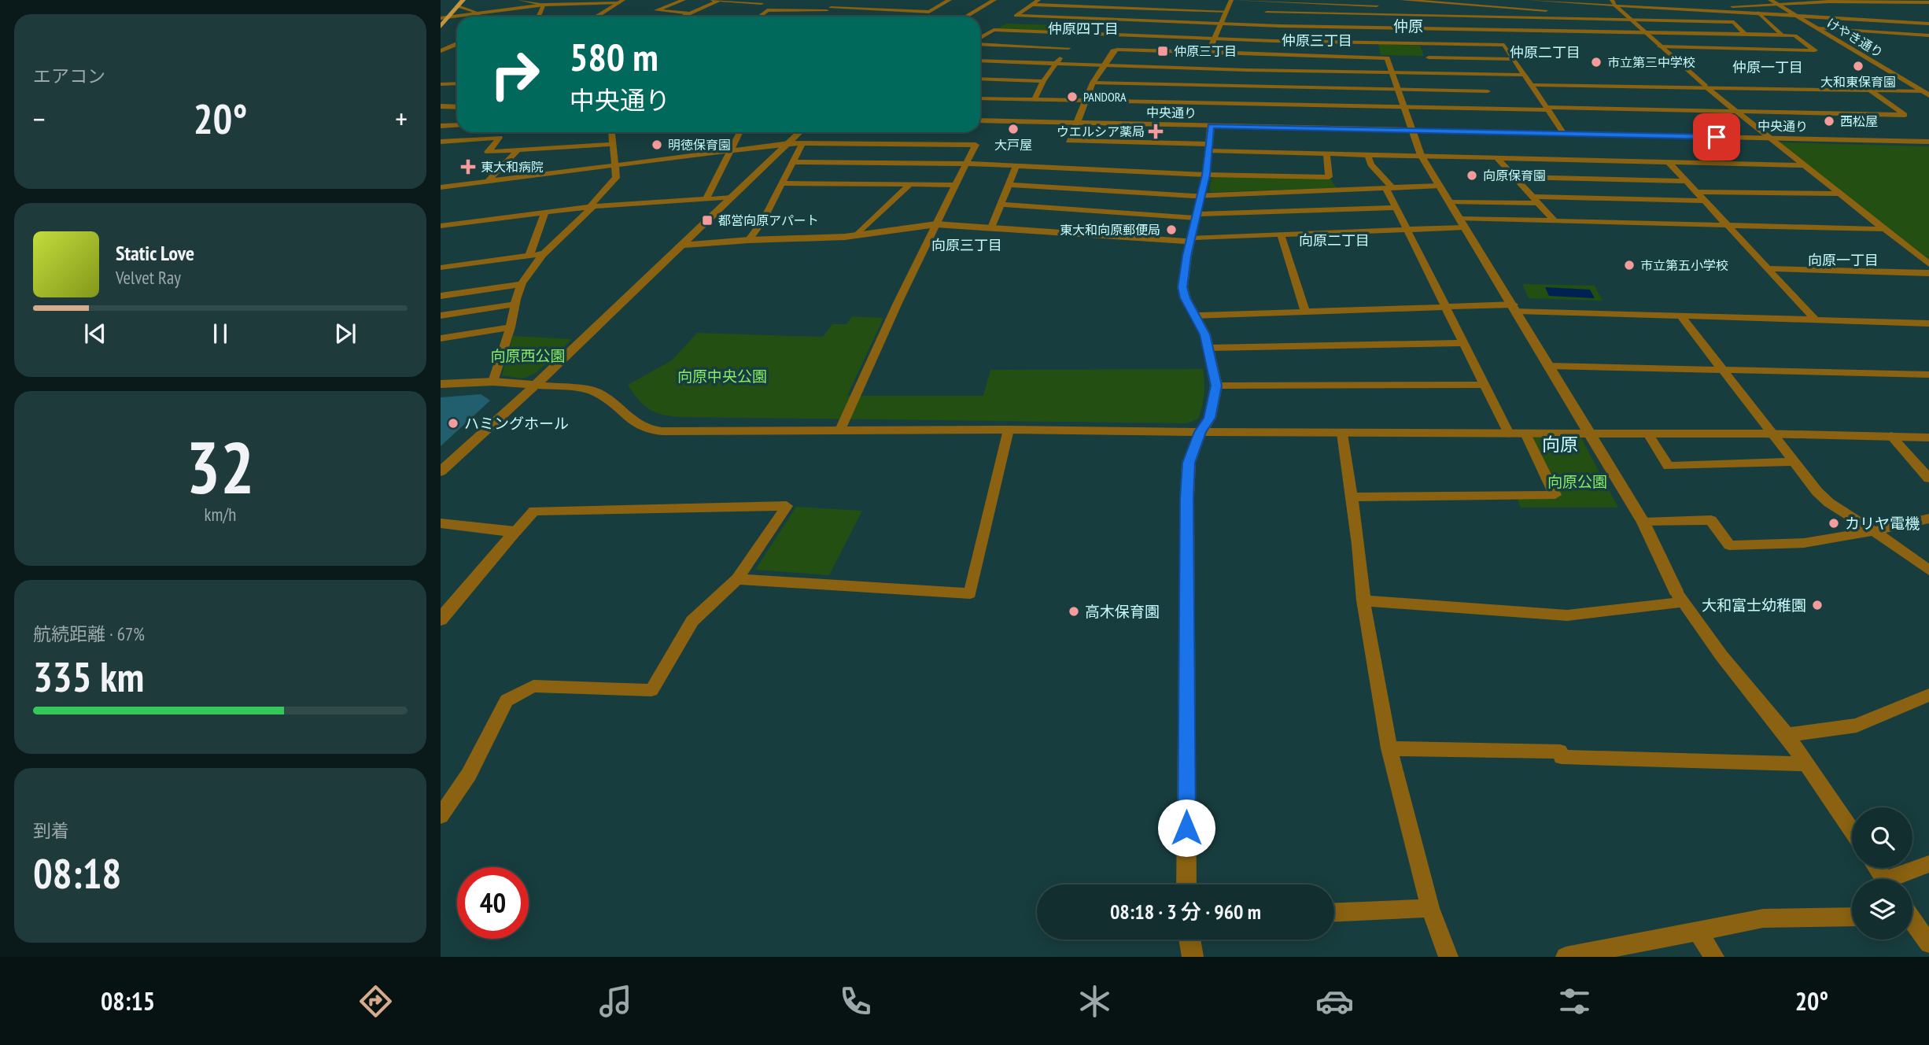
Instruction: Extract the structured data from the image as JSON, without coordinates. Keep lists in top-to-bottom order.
{
  "streets": {
    "street": ["けやき通り", "中央通り"]
  },
  "districts": [
    "仲原",
    "仲原四丁目",
    "仲原三丁目",
    "仲原二丁目",
    "仲原一丁目",
    "向原二丁目",
    "向原三丁目",
    "向原一丁目",
    "向原"
  ],
  "parks": ["向原西公園", "向原中央公園", "向原公園"],
  "places": {
    "transit": ["仲原三丁目", "都営向原アパート"],
    "other": [
      "市立第三中学校",
      "大和東保育園",
      "PANDORA",
      "西松屋",
      "大戸屋",
      "明徳保育園",
      "向原保育園",
      "東大和向原郵便局",
      "市立第五小学校",
      "ハミングホール",
      "カリヤ電機",
      "大和富士幼稚園",
      "高木保育園"
    ],
    "health": ["ウエルシア薬局", "東大和病院"]
  },
  "page": {
    "tile": [
      "エアコン",
      ["32", "km/h"],
      ["航続距離 · 67%", "335 km"],
      ["到着", "08:18"]
    ],
    "turn": ["580 m", "中央通り"],
    "heat": ["−", "20°", "+"],
    "song": ["Static Love", "Velvet Ray"],
    "limit": "40",
    "trip": "08:18 · 3 分 · 960 m",
    "tabs": ["08:15", "20°"]
  }
}
